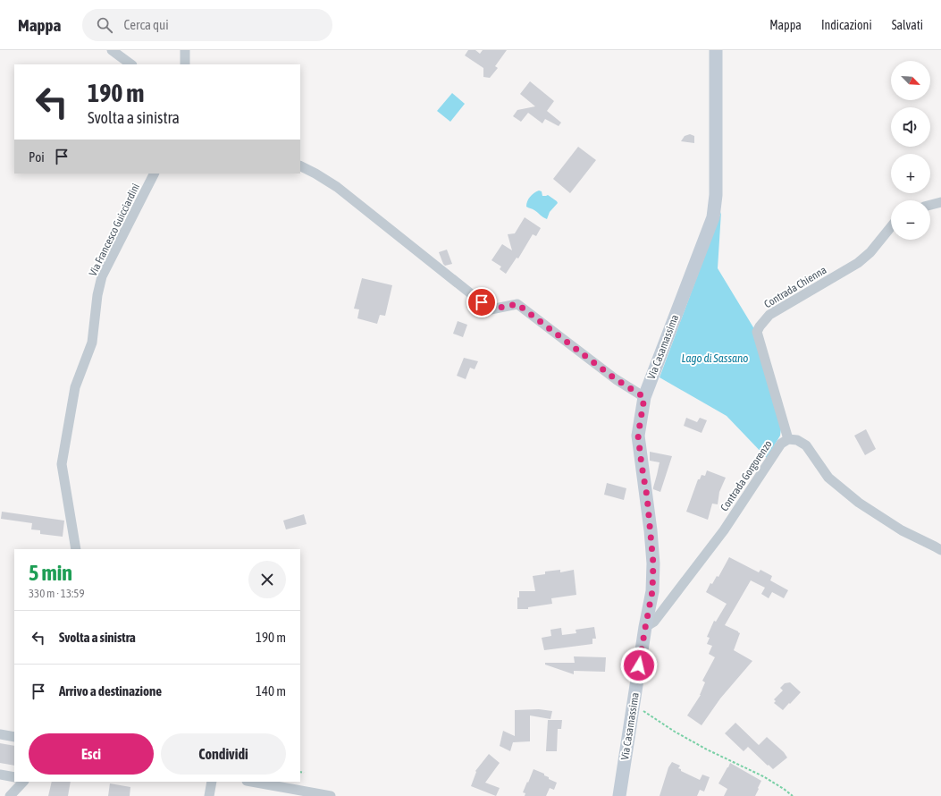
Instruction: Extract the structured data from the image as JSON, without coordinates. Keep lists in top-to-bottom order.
{
  "streets": {
    "main road": ["Via Casamassima"],
    "street": ["Via Francesco Guicciardini", "Contrada Chienna", "Contrada Gorgorenzo"]
  },
  "crossings": [
    ["Contrada Chienna", "Contrada Gorgorenzo"],
    ["Via Casamassima", "Contrada Gorgorenzo"]
  ],
  "water": ["Lago di Sassano"],
  "north": "bottom right",
  "page": {
    "header": "Mappa",
    "search": "Cerca qui",
    "nav": ["Mappa", "Indicazioni", "Salvati"],
    "map_buttons": ["+", "−"],
    "turn": ["190 m", "Svolta a sinistra"],
    "then": "Poi",
    "heading": ["5 min", "330 m · 13:59"],
    "list": [
      {
        "name": "Svolta a sinistra",
        "value": "190 m"
      },
      {
        "name": "Arrivo a destinazione",
        "value": "140 m"
      }
    ],
    "buttons": ["Esci", "Condividi"]
  }
}
